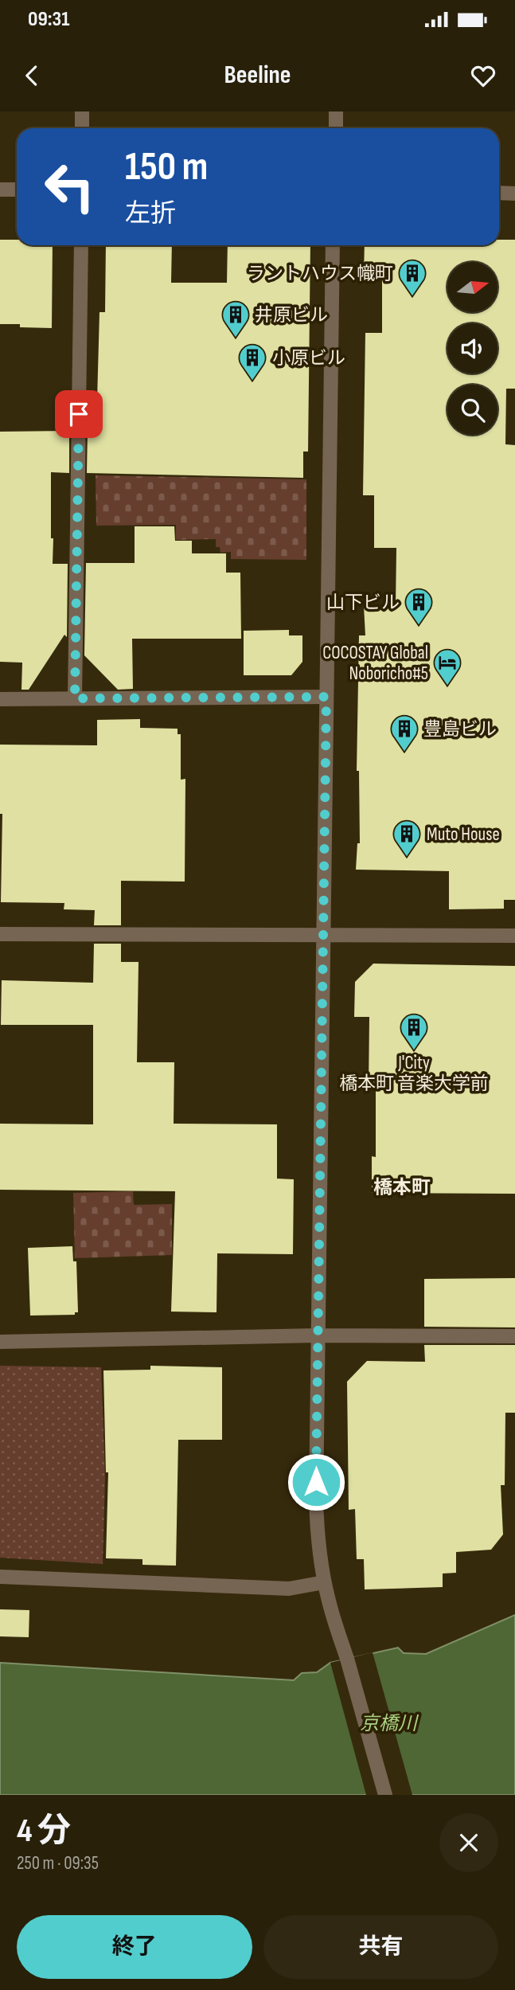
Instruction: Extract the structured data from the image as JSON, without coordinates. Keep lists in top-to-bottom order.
{
  "districts": ["橋本町"],
  "water": ["京橋川"],
  "places": {
    "building": [
      "ラントハウス幟町",
      "井原ビル",
      "小原ビル",
      "山下ビル",
      "豊島ビル",
      "Muto House",
      "J'City 橋本町 音楽大学前"
    ],
    "hotel": ["COCOSTAY Global Noboricho#5"]
  },
  "north": "right",
  "page": {
    "status": "09:31",
    "header": "Beeline",
    "turn": ["150 m", "左折"],
    "heading": ["4 分", "250 m · 09:35"],
    "buttons": ["終了", "共有"]
  }
}
